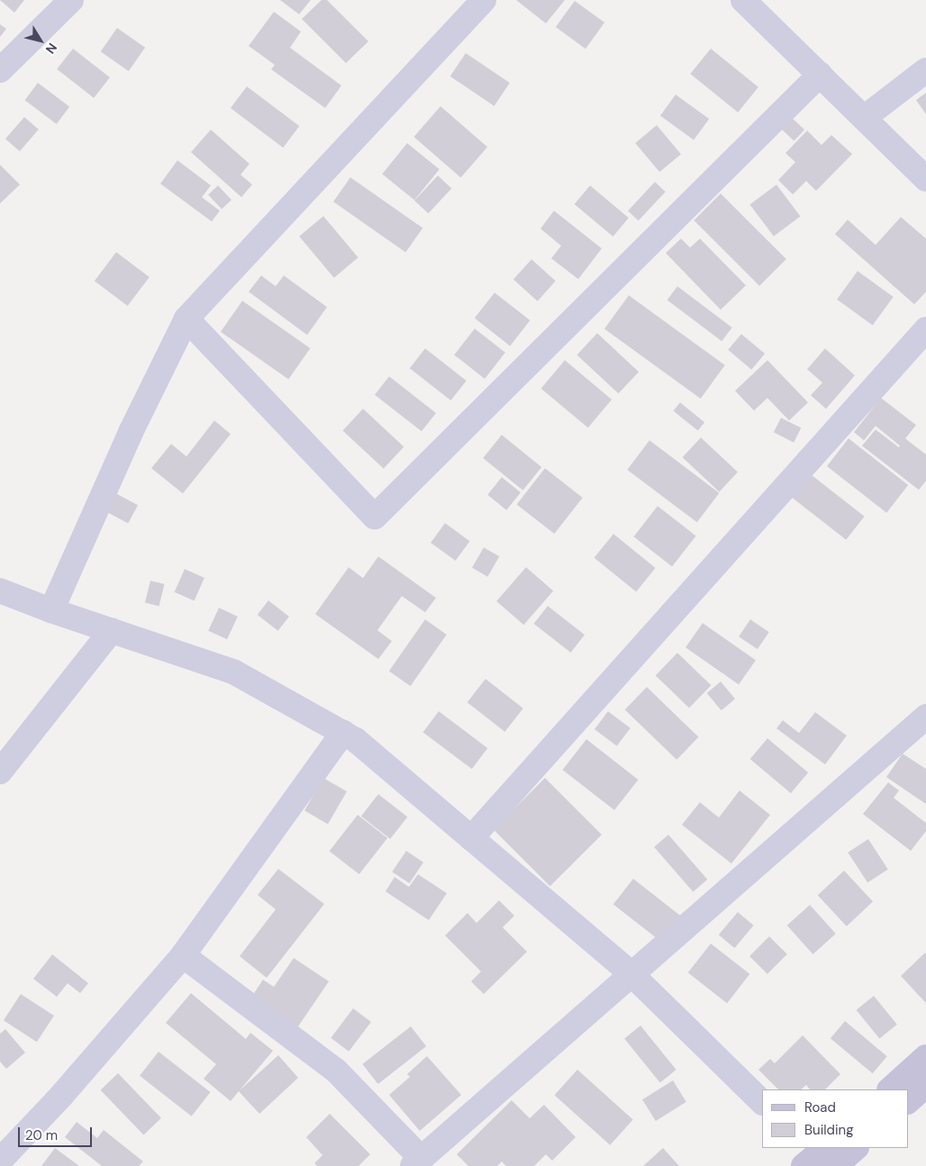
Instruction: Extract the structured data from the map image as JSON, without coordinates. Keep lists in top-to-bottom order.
{
  "legend": ["Road", "Building"],
  "scale_bar": "20 m",
  "north": "bottom right"
}
